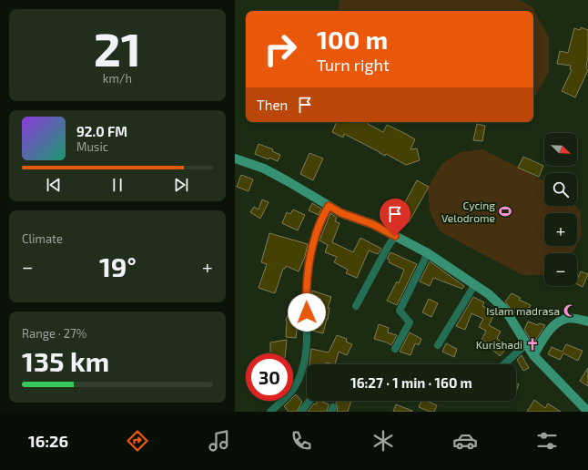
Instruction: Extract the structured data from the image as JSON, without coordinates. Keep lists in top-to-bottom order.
{
  "places": {
    "sports": ["Cycing Velodrome"],
    "mosque": ["Islam madrasa"],
    "church": ["Kurishadi"]
  },
  "north": "bottom right",
  "page": {
    "tile": [
      ["21", "km/h"],
      "Climate",
      ["Range · 27%", "135 km"]
    ],
    "turn": ["100 m", "Turn right"],
    "then": "Then",
    "song": ["92.0 FM", "Music"],
    "map_buttons": ["+", "−"],
    "heat": ["−", "19°", "+"],
    "limit": "30",
    "trip": "16:27 · 1 min · 160 m",
    "tabs": "16:26"
  }
}
